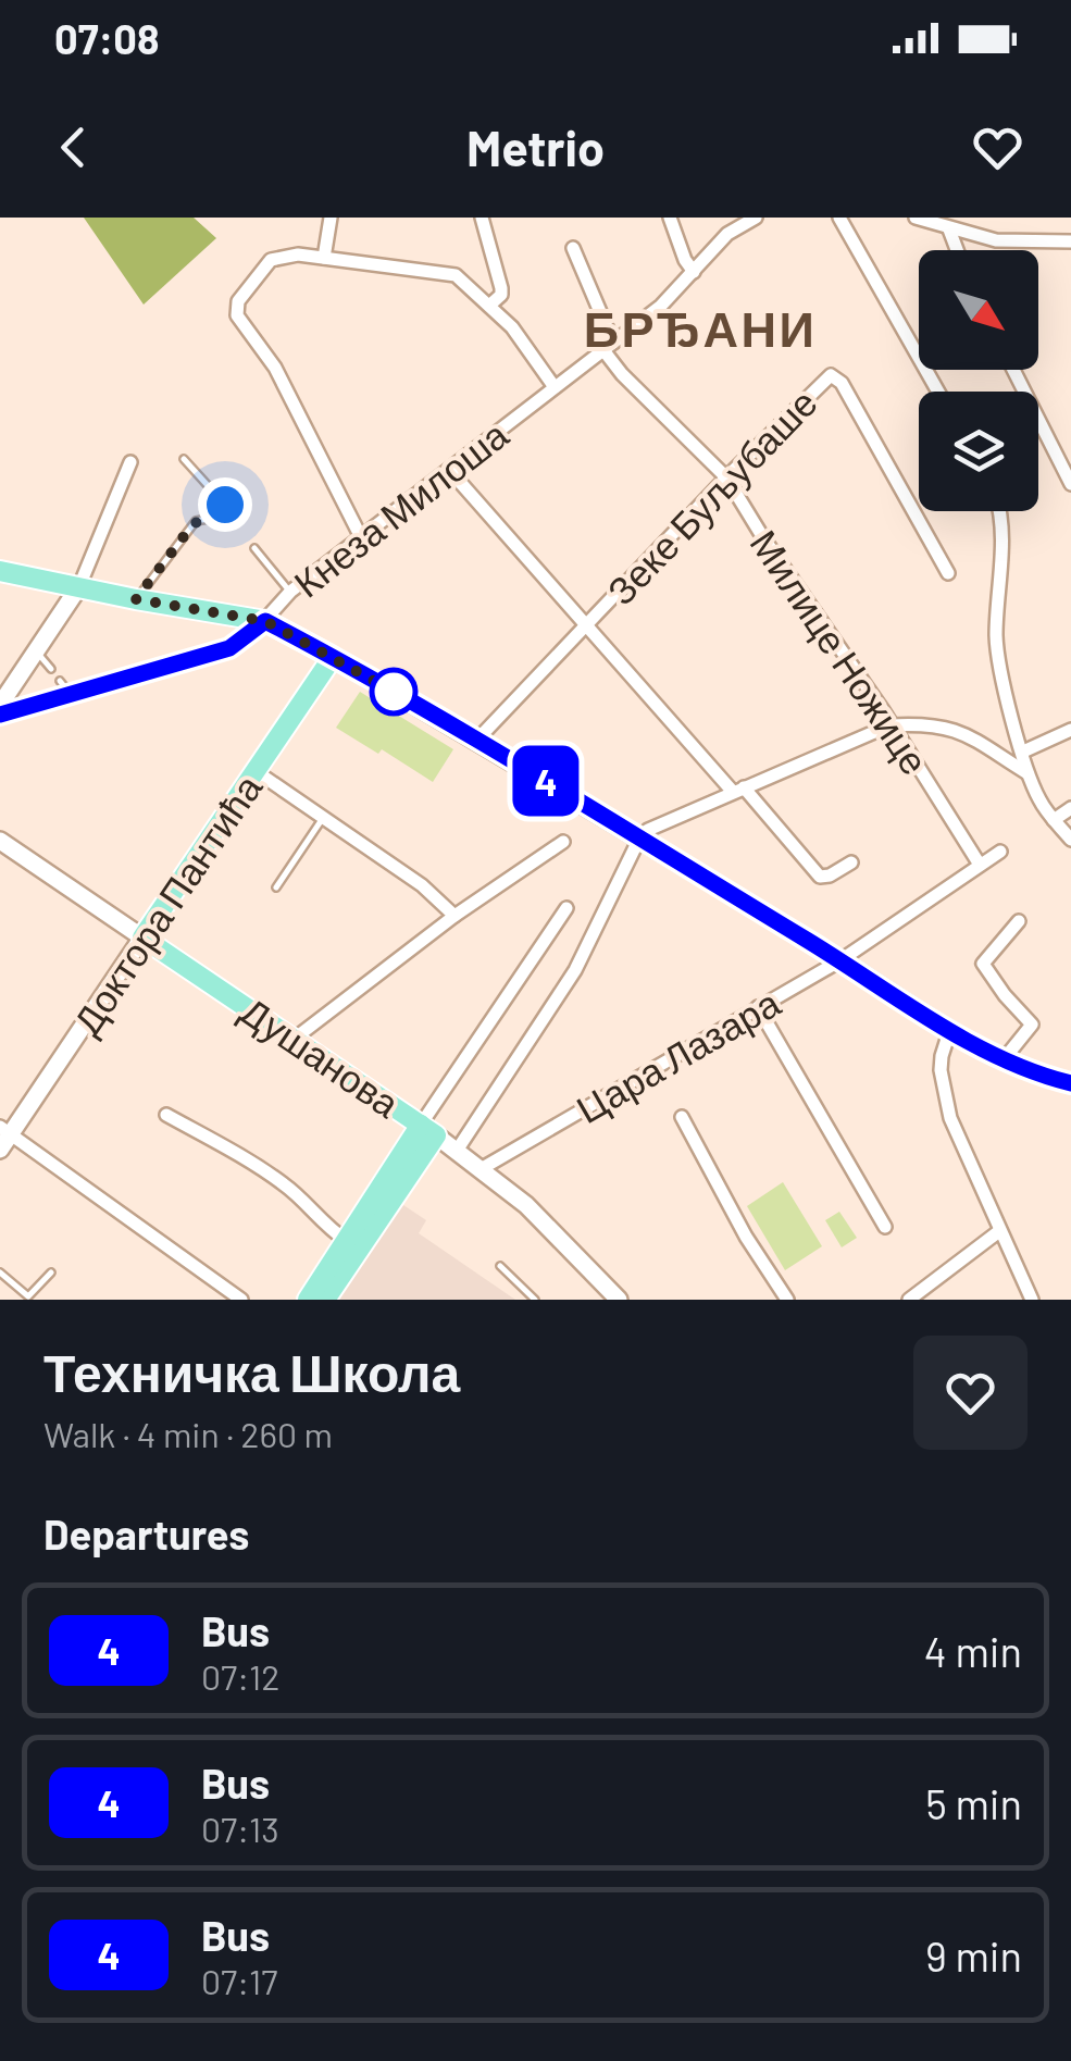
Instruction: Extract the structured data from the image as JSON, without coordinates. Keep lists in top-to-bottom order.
{
  "streets": {
    "main road": ["Доктора Пантића", "Душанова"],
    "street": [
      "Зеке Буљубаше",
      "Кнеза Милоша",
      "Милице Ножице",
      "Цара Лазара"
    ]
  },
  "crossings": [
    ["Зеке Буљубаше", "Милице Ножице"],
    ["Кнеза Милоша", "Милице Ножице"],
    ["Милице Ножице", "Цара Лазара"],
    ["Доктора Пантића", "Душанова"],
    ["Цара Лазара", "Душанова"]
  ],
  "districts": ["БРЂАНИ"],
  "lines": ["bus line 4"],
  "north": "bottom right",
  "page": {
    "status": "07:08",
    "header": "Metrio",
    "on_map": "4",
    "heading": [
      ["Техничка Школа", "Walk · 4 min · 260 m"],
      "Departures"
    ],
    "list": [
      {
        "mark": "4",
        "name": "Bus",
        "note": "07:12",
        "value": "4 min"
      },
      {
        "mark": "4",
        "name": "Bus",
        "note": "07:13",
        "value": "5 min"
      },
      {
        "mark": "4",
        "name": "Bus",
        "note": "07:17",
        "value": "9 min"
      }
    ]
  }
}
